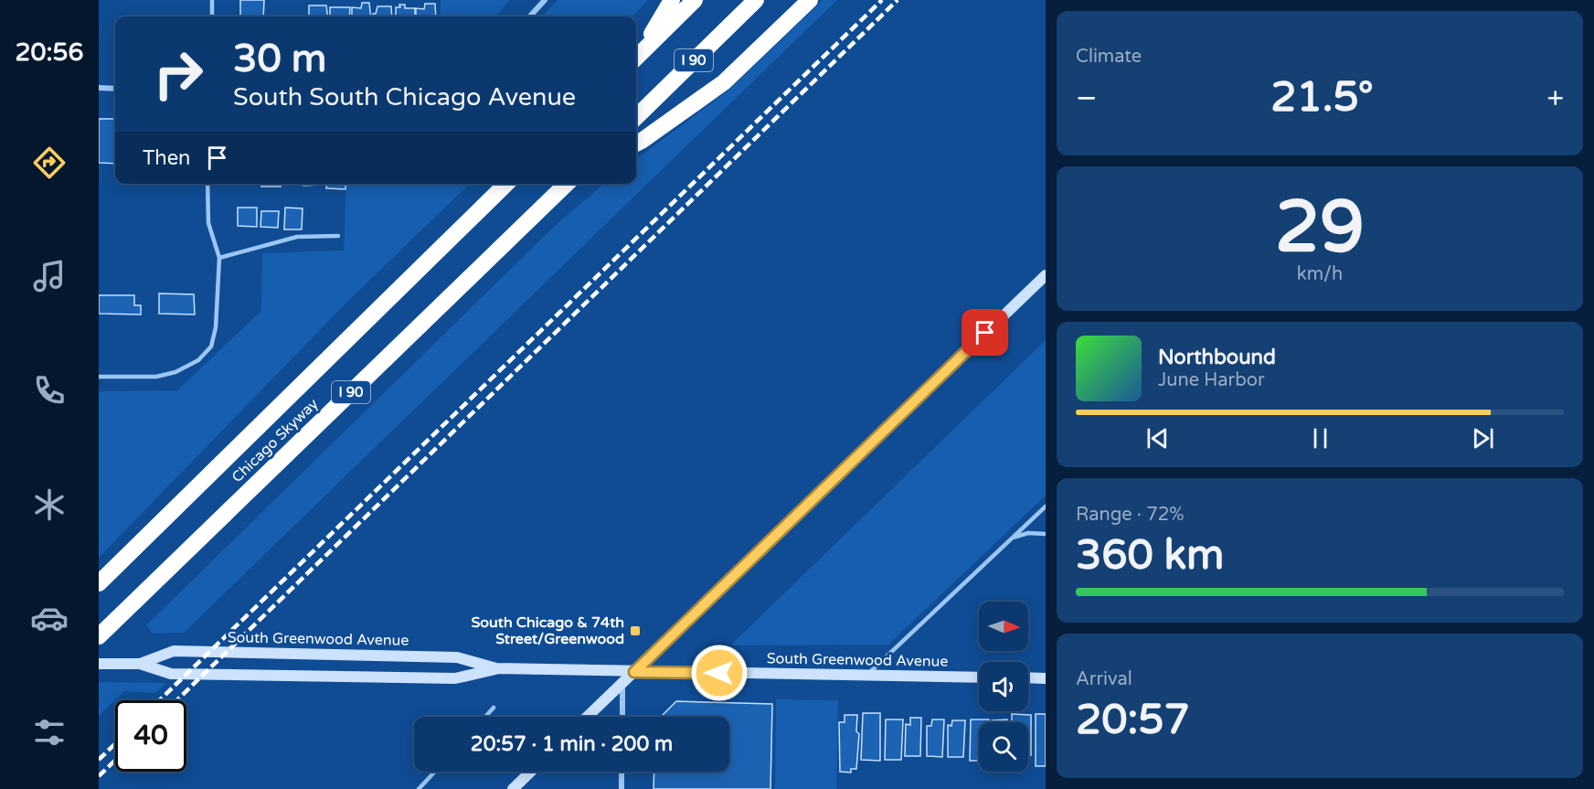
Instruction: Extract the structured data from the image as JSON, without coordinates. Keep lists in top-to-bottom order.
{
  "streets": {
    "highway": ["I 90", "Chicago Skyway"],
    "street": ["South Greenwood Avenue"]
  },
  "places": {
    "transit": ["South Chicago & 74th Street/Greenwood"]
  },
  "north": "right",
  "page": {
    "tabs": "20:56",
    "tile": [
      "Climate",
      ["29", "km/h"],
      ["Range · 72%", "360 km"],
      ["Arrival", "20:57"]
    ],
    "turn": ["30 m", "South South Chicago Avenue"],
    "heat": ["−", "21.5°", "+"],
    "then": "Then",
    "song": ["Northbound", "June Harbor"],
    "limit": "40",
    "trip": "20:57 · 1 min · 200 m"
  }
}
